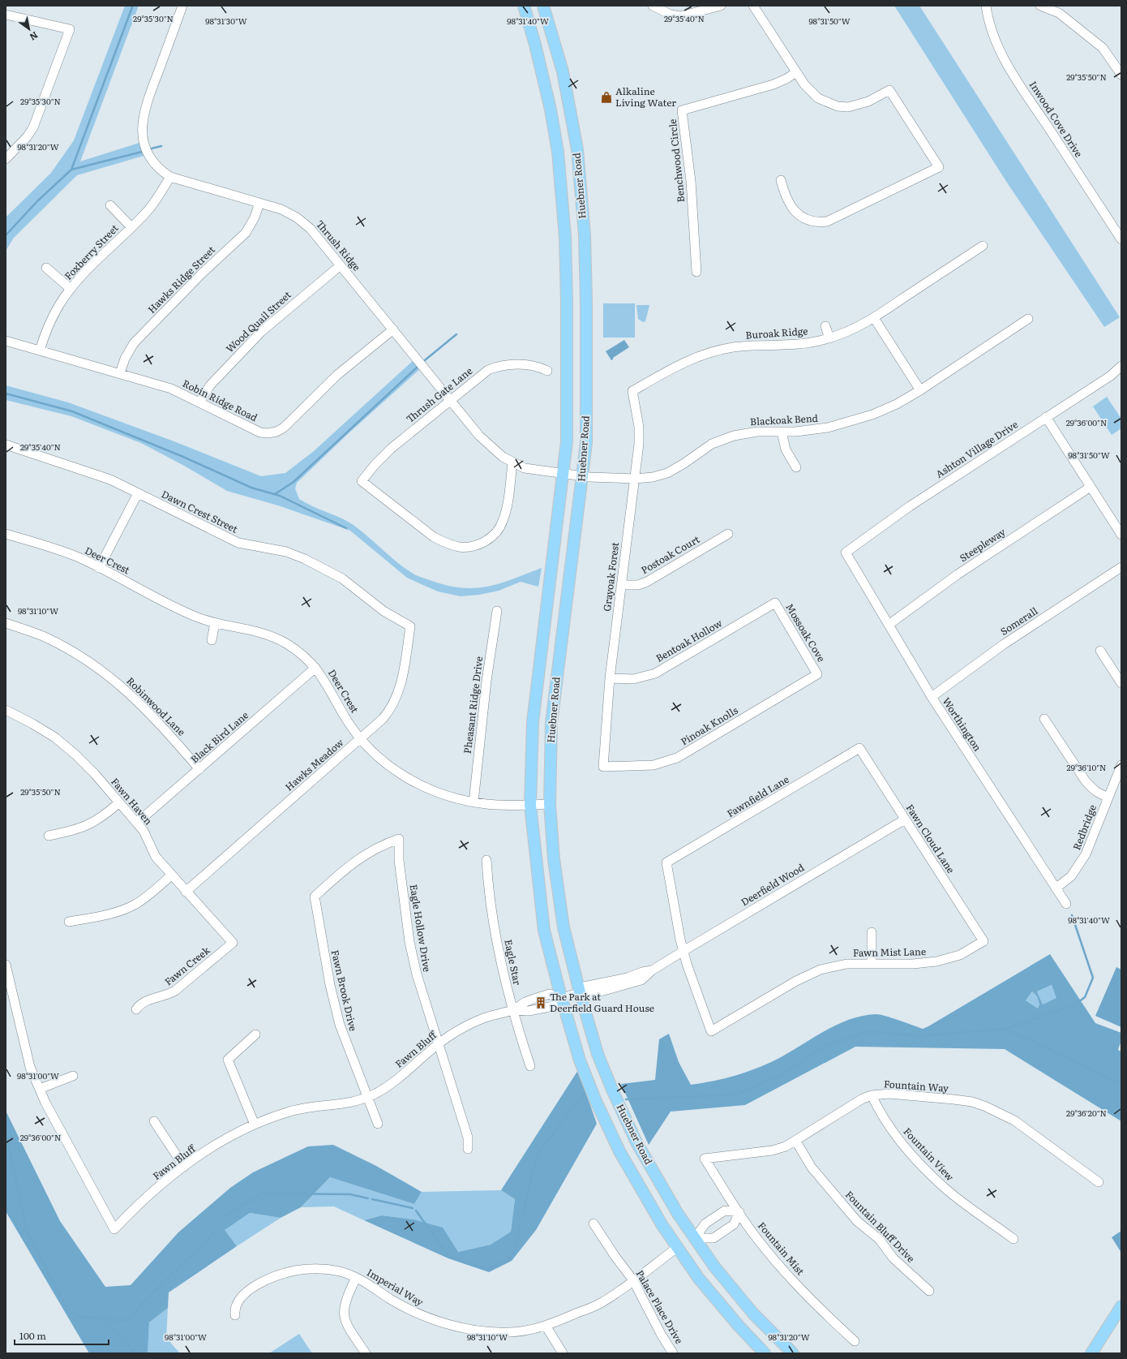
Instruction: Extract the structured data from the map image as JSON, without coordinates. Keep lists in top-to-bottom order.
{
  "streets": {
    "main road": ["Huebner Road"],
    "street": [
      "Inwood Cove Drive",
      "Benchwood Circle",
      "Thrush Ridge",
      "Foxberry Street",
      "Hawks Ridge Street",
      "Wood Quail Street",
      "Buroak Ridge",
      "Thrush Gate Lane",
      "Robin Ridge Road",
      "Blackoak Bend",
      "Ashton Village Drive",
      "Dawn Crest Street",
      "Steepleway",
      "Postoak Court",
      "Deer Crest",
      "Grayoak Forest",
      "Somerall",
      "Mossoak Cove",
      "Bentoak Hollow",
      "Pheasant Ridge Drive",
      "Robinwood Lane",
      "Worthington",
      "Pinoak Knolls",
      "Black Bird Lane",
      "Hawks Meadow",
      "Fawnfield Lane",
      "Fawn Haven",
      "Redbridge",
      "Fawn Cloud Lane",
      "Deerfield Wood",
      "Eagle Hollow Drive",
      "Fawn Mist Lane",
      "Eagle Star",
      "Fawn Creek",
      "Fawn Brook Drive",
      "Fawn Bluff",
      "Fountain Way",
      "Fountain View",
      "Fountain Bluff Drive",
      "Fountain Mist",
      "Imperial Way",
      "Palace Place Drive"
    ]
  },
  "crossings": [
    ["Huebner Road", "Thrush Ridge"],
    ["Huebner Road", "Blackoak Bend"],
    ["Huebner Road", "Deer Crest"],
    ["Huebner Road", "Deerfield Wood"],
    ["Huebner Road", "Fawn Bluff"],
    ["Huebner Road", "Imperial Way"],
    ["Thrush Ridge", "Foxberry Street"],
    ["Thrush Ridge", "Hawks Ridge Street"],
    ["Thrush Ridge", "Wood Quail Street"],
    ["Thrush Ridge", "Thrush Gate Lane"],
    ["Thrush Ridge", "Robin Ridge Road"],
    ["Thrush Ridge", "Blackoak Bend"],
    ["Foxberry Street", "Robin Ridge Road"],
    ["Hawks Ridge Street", "Robin Ridge Road"],
    ["Wood Quail Street", "Robin Ridge Road"],
    ["Buroak Ridge", "Grayoak Forest"],
    ["Blackoak Bend", "Grayoak Forest"],
    ["Ashton Village Drive", "Worthington"],
    ["Dawn Crest Street", "Hawks Meadow"],
    ["Steepleway", "Worthington"],
    ["Postoak Court", "Grayoak Forest"],
    ["Deer Crest", "Pheasant Ridge Drive"],
    ["Deer Crest", "Black Bird Lane"],
    ["Deer Crest", "Hawks Meadow"],
    ["Grayoak Forest", "Bentoak Hollow"],
    ["Grayoak Forest", "Pinoak Knolls"],
    ["Somerall", "Worthington"],
    ["Mossoak Cove", "Bentoak Hollow"],
    ["Mossoak Cove", "Pinoak Knolls"],
    ["Robinwood Lane", "Black Bird Lane"],
    ["Worthington", "Redbridge"],
    ["Black Bird Lane", "Fawn Haven"],
    ["Hawks Meadow", "Fawn Haven"],
    ["Fawnfield Lane", "Fawn Cloud Lane"],
    ["Fawnfield Lane", "Deerfield Wood"],
    ["Fawnfield Lane", "Fawn Mist Lane"],
    ["Fawn Haven", "Fawn Creek"],
    ["Fawn Cloud Lane", "Deerfield Wood"],
    ["Fawn Cloud Lane", "Fawn Mist Lane"],
    ["Deerfield Wood", "Fawn Mist Lane"],
    ["Eagle Hollow Drive", "Fawn Brook Drive"],
    ["Eagle Hollow Drive", "Fawn Bluff"],
    ["Eagle Star", "Fawn Bluff"],
    ["Fawn Brook Drive", "Fawn Bluff"],
    ["Fountain Way", "Fountain View"],
    ["Fountain Way", "Fountain Bluff Drive"],
    ["Fountain Way", "Fountain Mist"],
    ["Imperial Way", "Palace Place Drive"]
  ],
  "places": {
    "shop": ["Alkaline Living Water"],
    "building": ["The Park at Deerfield Guard House"]
  },
  "scale_bar": "100 m",
  "north": "bottom right",
  "coordinates": [
    "29°35'30\"N",
    "29°35'40\"N",
    "98°31'30\"W",
    "98°31'40\"W",
    "98°31'50\"W",
    "29°35'50\"N",
    "98°31'20\"W",
    "29°36'00\"N",
    "98°31'10\"W",
    "29°36'10\"N",
    "98°31'00\"W",
    "29°36'20\"N"
  ]
}
